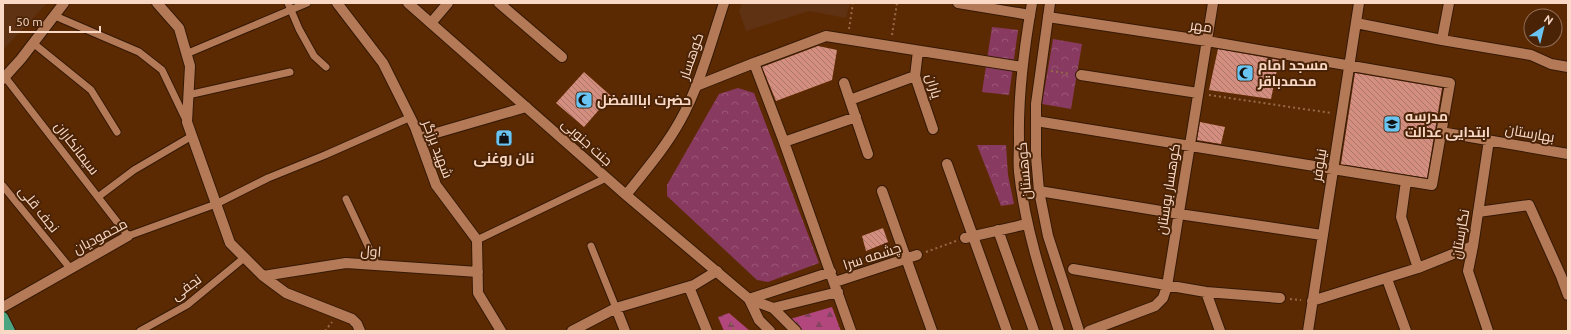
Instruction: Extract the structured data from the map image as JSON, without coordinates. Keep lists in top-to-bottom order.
{
  "streets": {
    "street": [
      "مهر",
      "کوهسار",
      "یاران",
      "بهارستان",
      "جنت جنوبی",
      "شهید برزگر",
      "نیلوفر",
      "کوهستان",
      "کوهسار بوستان",
      "نگارستان",
      "محمودیان",
      "اول",
      "چشمه‌ سرا"
    ],
    "lane": ["سیمانکاران", "نجف قلی", "نجفی"]
  },
  "crossings": [
    ["مهر", "بهارستان"],
    ["مهر", "نیلوفر"],
    ["مهر", "کوهستان"],
    ["مهر", "کوهسار بوستان"],
    ["کوهسار", "جنت جنوبی"],
    ["بهارستان", "نگارستان"],
    ["جنت جنوبی", "چشمه‌ سرا"],
    ["سیمانکاران", "محمودیان"],
    ["شهید برزگر", "محمودیان"],
    ["نجف قلی", "محمودیان"]
  ],
  "places": {
    "mosque": ["مسجد امام محمدباقر", "حضرت اباالفضل"],
    "school or university": ["مدرسه ابتدایی عدالت"],
    "shop": ["نان روغنی"]
  },
  "scale_bar": "50 m",
  "north": "top right"
}
